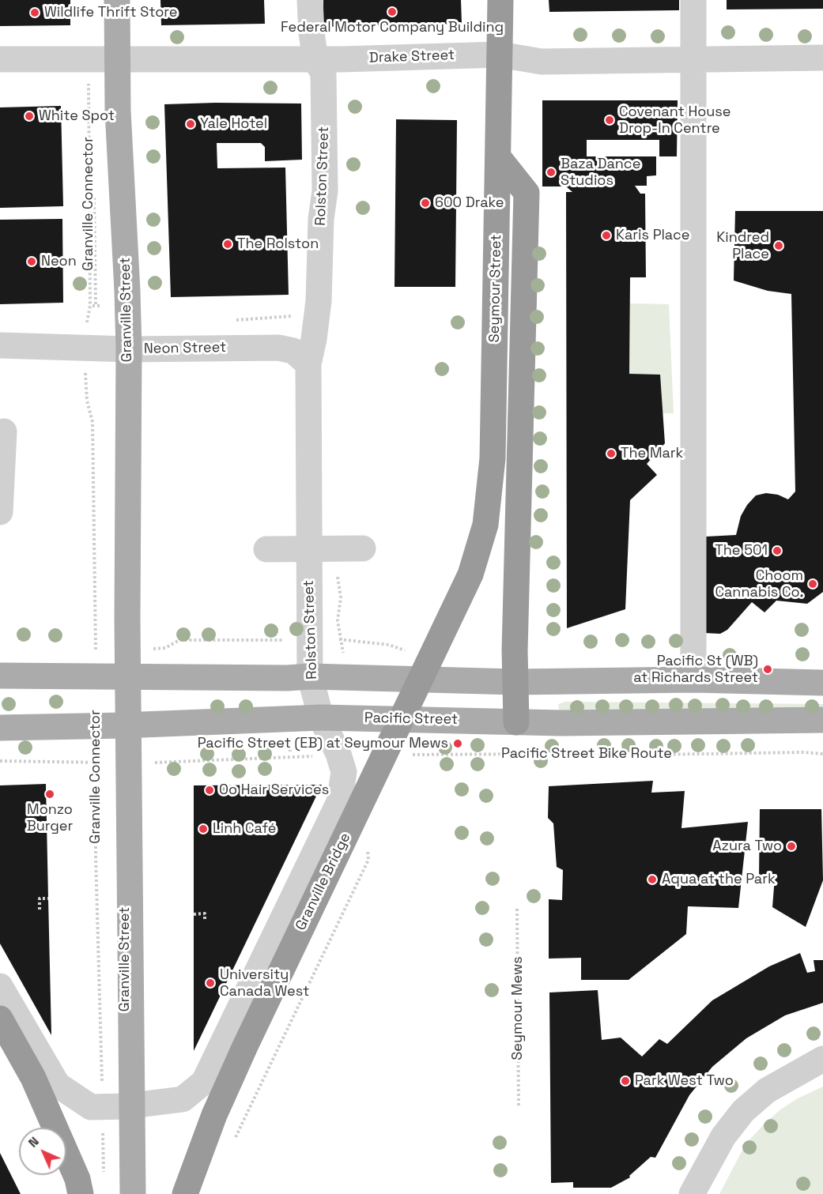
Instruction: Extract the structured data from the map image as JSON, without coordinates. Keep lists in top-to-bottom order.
{
  "streets": {
    "highway": ["Seymour Street", "Granville Bridge"],
    "main road": ["Granville Street", "Pacific Street"],
    "street": ["Drake Street", "Rolston Street", "Neon Street"],
    "path": ["Granville Connector", "Pacific Street Bike Route", "Seymour Mews"]
  },
  "crossings": [
    ["Drake Street", "Rolston Street"],
    ["Drake Street", "Seymour Street"],
    ["Drake Street", "Granville Street"],
    ["Rolston Street", "Granville Street"],
    ["Rolston Street", "Neon Street"],
    ["Rolston Street", "Pacific Street"],
    ["Seymour Street", "Granville Bridge"],
    ["Granville Street", "Neon Street"],
    ["Granville Street", "Pacific Street"]
  ],
  "places": [
    "Federal Motor Company Building",
    "Wildlife Thrift Store",
    "White Spot",
    "Covenant House Drop-In Centre",
    "Yale Hotel",
    "Baza Dance Studios",
    "600 Drake",
    "Karis Place",
    "The Rolston",
    "Kindred Place",
    "Neon",
    "The Mark",
    "The 501",
    "Choom Cannabis Co.",
    "Pacific St (WB) at Richards Street",
    "Pacific Street (EB) at Seymour Mews",
    "Oo Hair Services",
    "Monzo Burger",
    "Linh Café",
    "Azura Two",
    "Aqua at the Park",
    "University Canada West",
    "Park West Two"
  ],
  "north": "top left"
}
